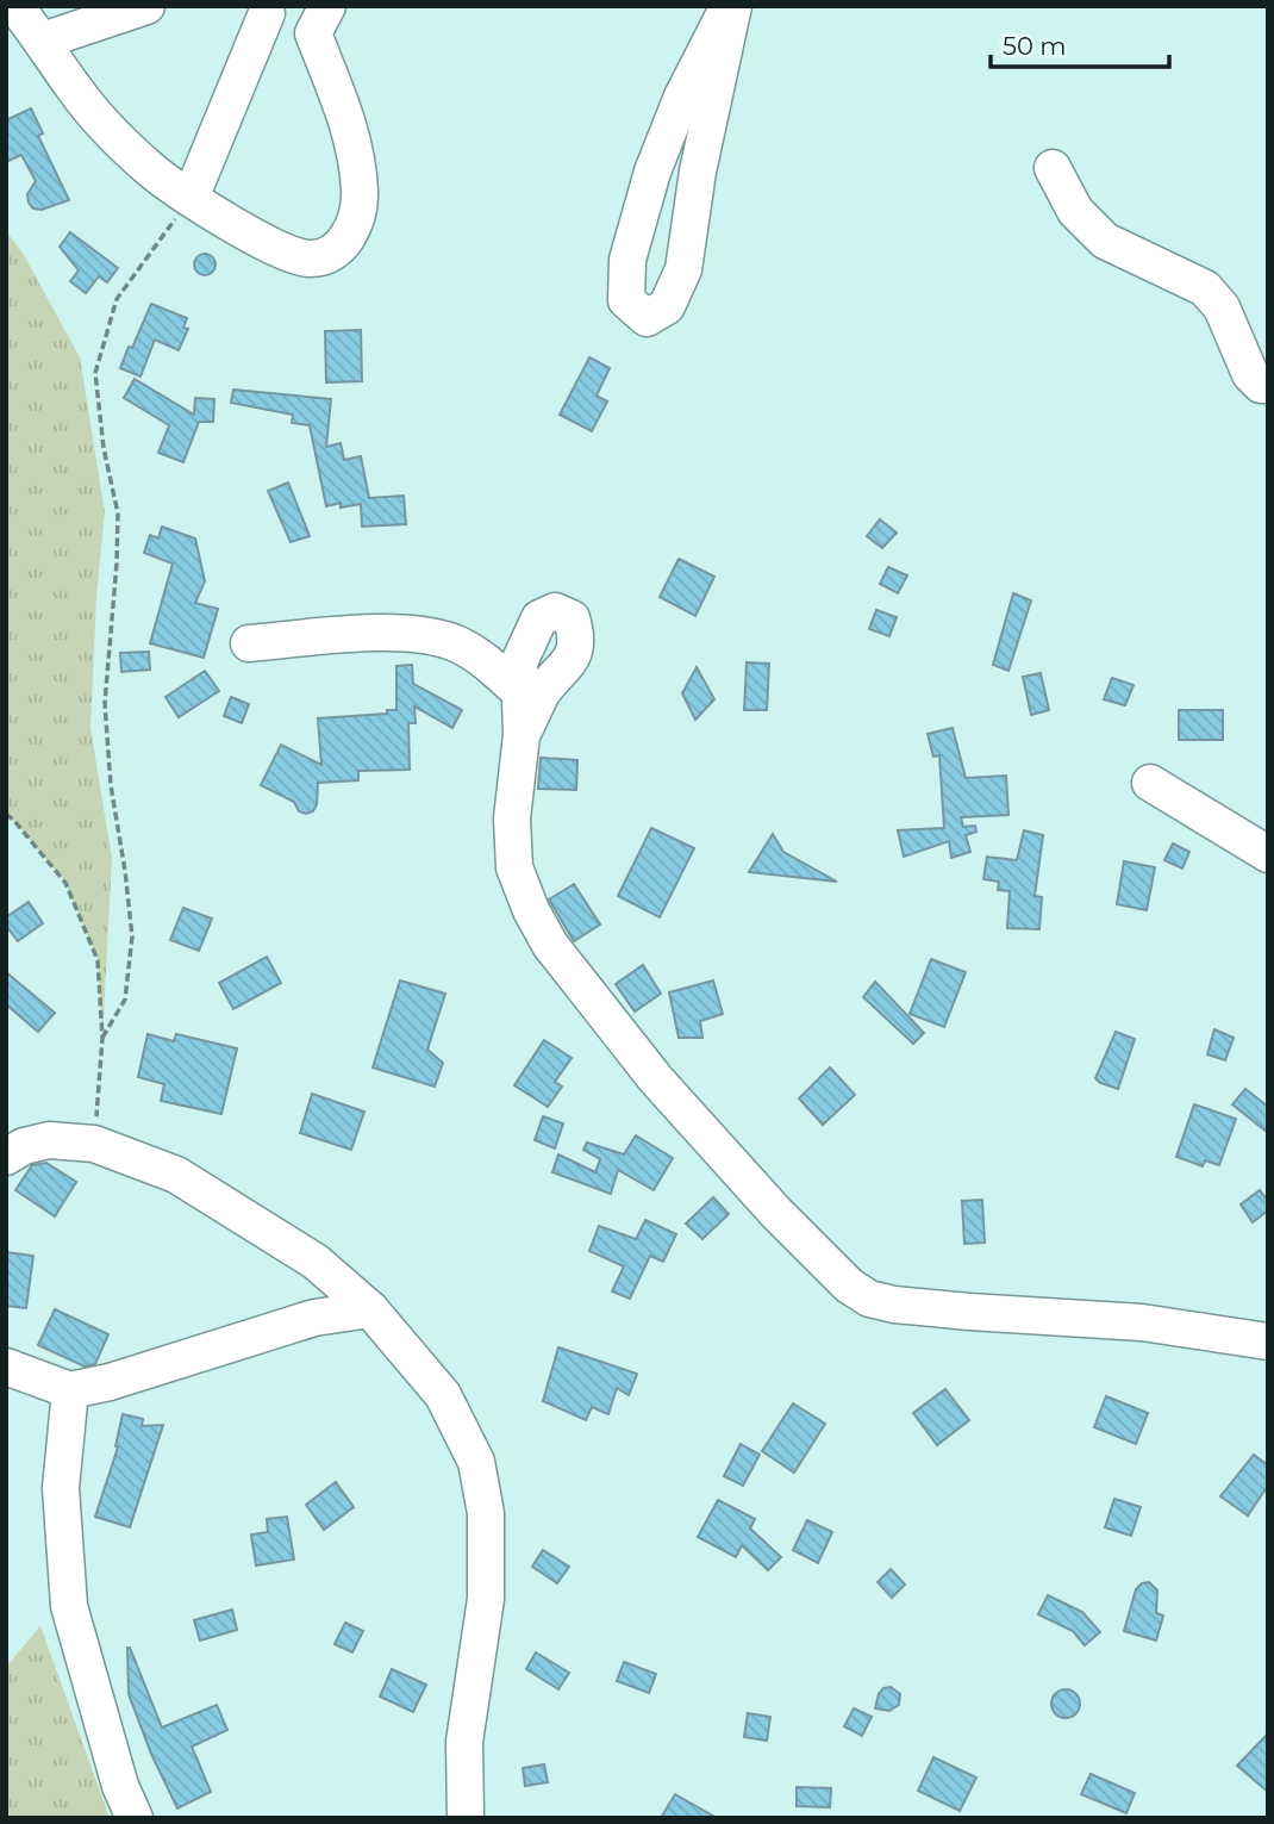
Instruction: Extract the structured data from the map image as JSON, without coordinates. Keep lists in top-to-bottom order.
{
  "scale_bar": "50 m"
}
